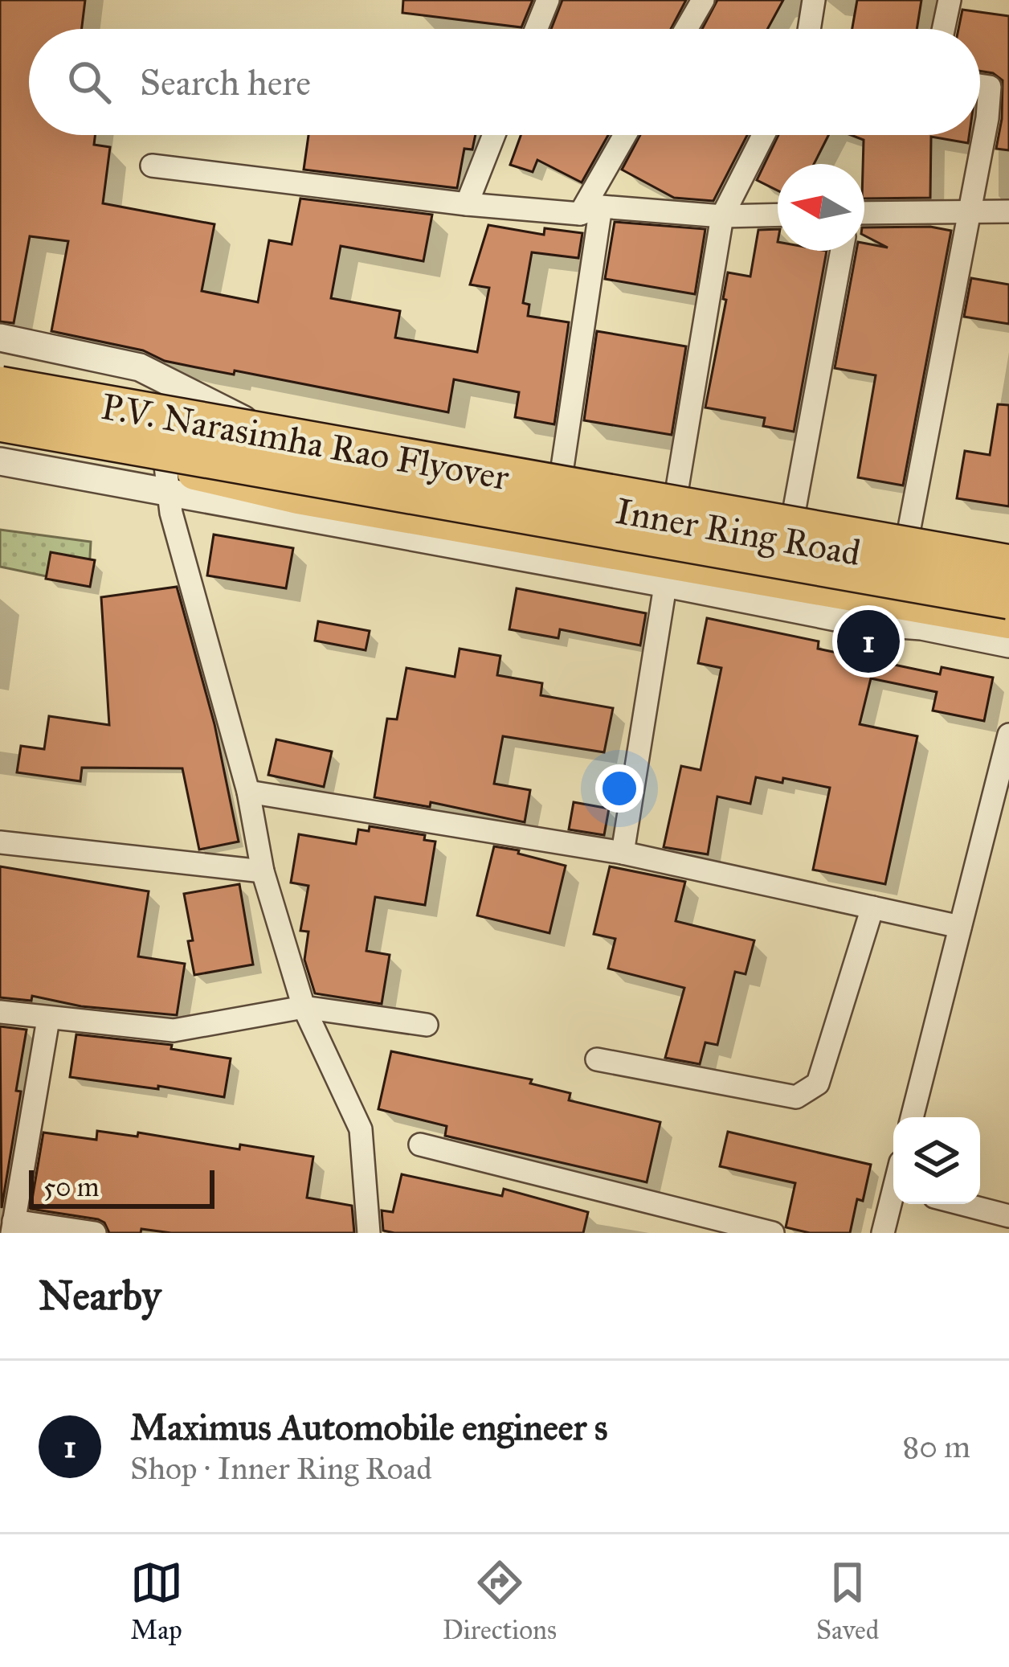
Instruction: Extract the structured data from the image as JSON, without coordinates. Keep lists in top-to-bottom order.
{
  "streets": {
    "highway": ["P.V. Narasimha Rao Flyover"],
    "main road": ["Inner Ring Road"]
  },
  "crossings": [
    ["P.V. Narasimha Rao Flyover", "Inner Ring Road"]
  ],
  "scale_bar": "50 m",
  "north": "left",
  "page": {
    "search": "Search here",
    "pins": "1",
    "scale": "50 m",
    "heading": "Nearby",
    "list": [
      {
        "mark": "1",
        "name": "Maximus Automobile engineer s",
        "note": "Shop · Inner Ring Road",
        "value": "80 m"
      }
    ],
    "nav": ["Map", "Directions", "Saved"]
  }
}
